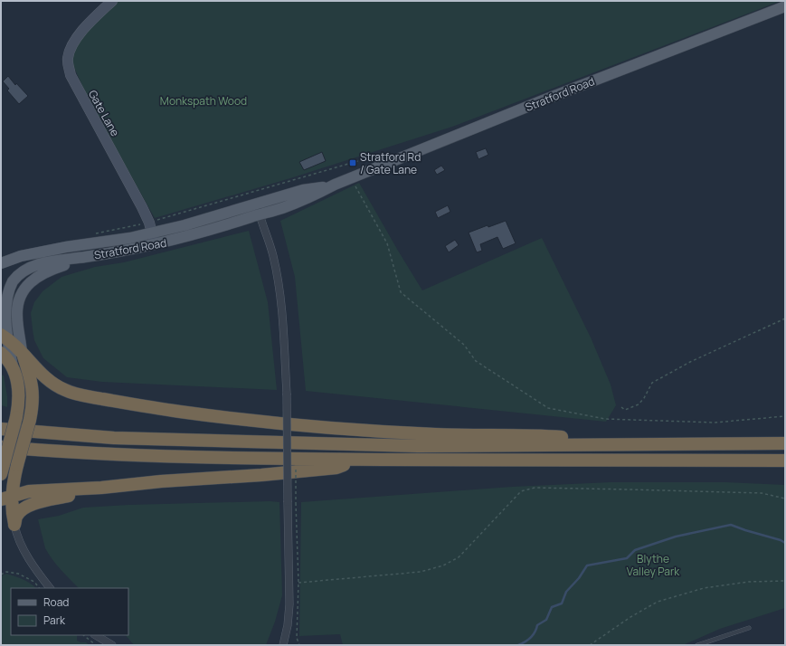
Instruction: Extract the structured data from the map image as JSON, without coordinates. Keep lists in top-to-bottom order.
{
  "streets": {
    "main road": ["Stratford Road"],
    "street": ["Gate Lane"]
  },
  "crossings": [
    ["Stratford Road", "Gate Lane"]
  ],
  "parks": ["Monkspath Wood", "Blythe Valley Park"],
  "places": {
    "transit": ["Stratford Rd / Gate Lane"]
  },
  "legend": ["Road", "Park"]
}
